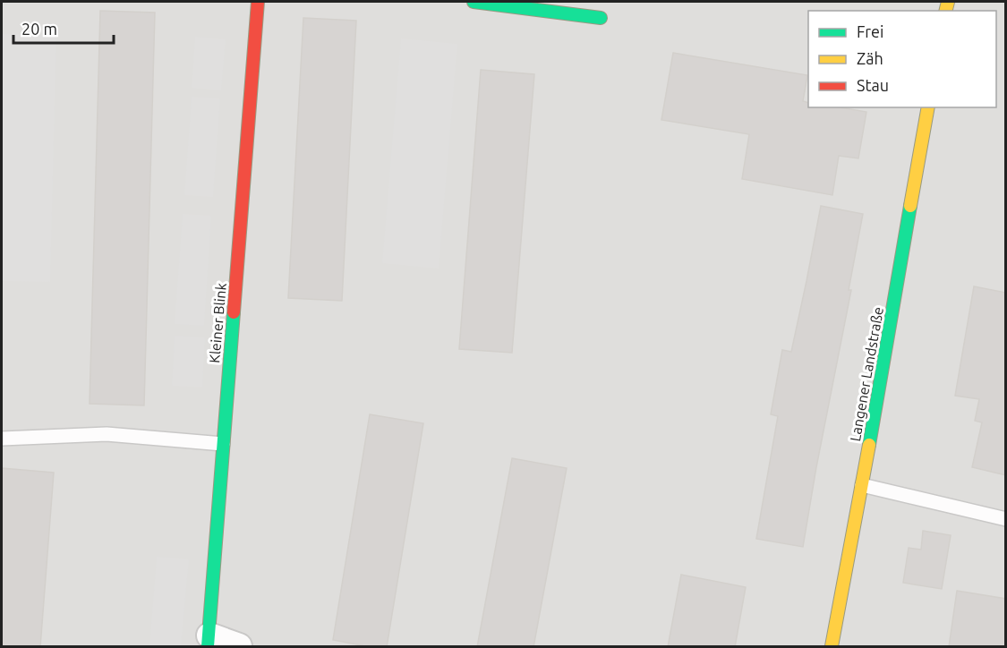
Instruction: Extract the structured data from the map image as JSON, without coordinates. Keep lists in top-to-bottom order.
{
  "streets": {
    "street": ["Kleiner Blink", "Langener Landstraße"]
  },
  "legend": ["Frei", "Zäh", "Stau"],
  "scale_bar": "20 m"
}
